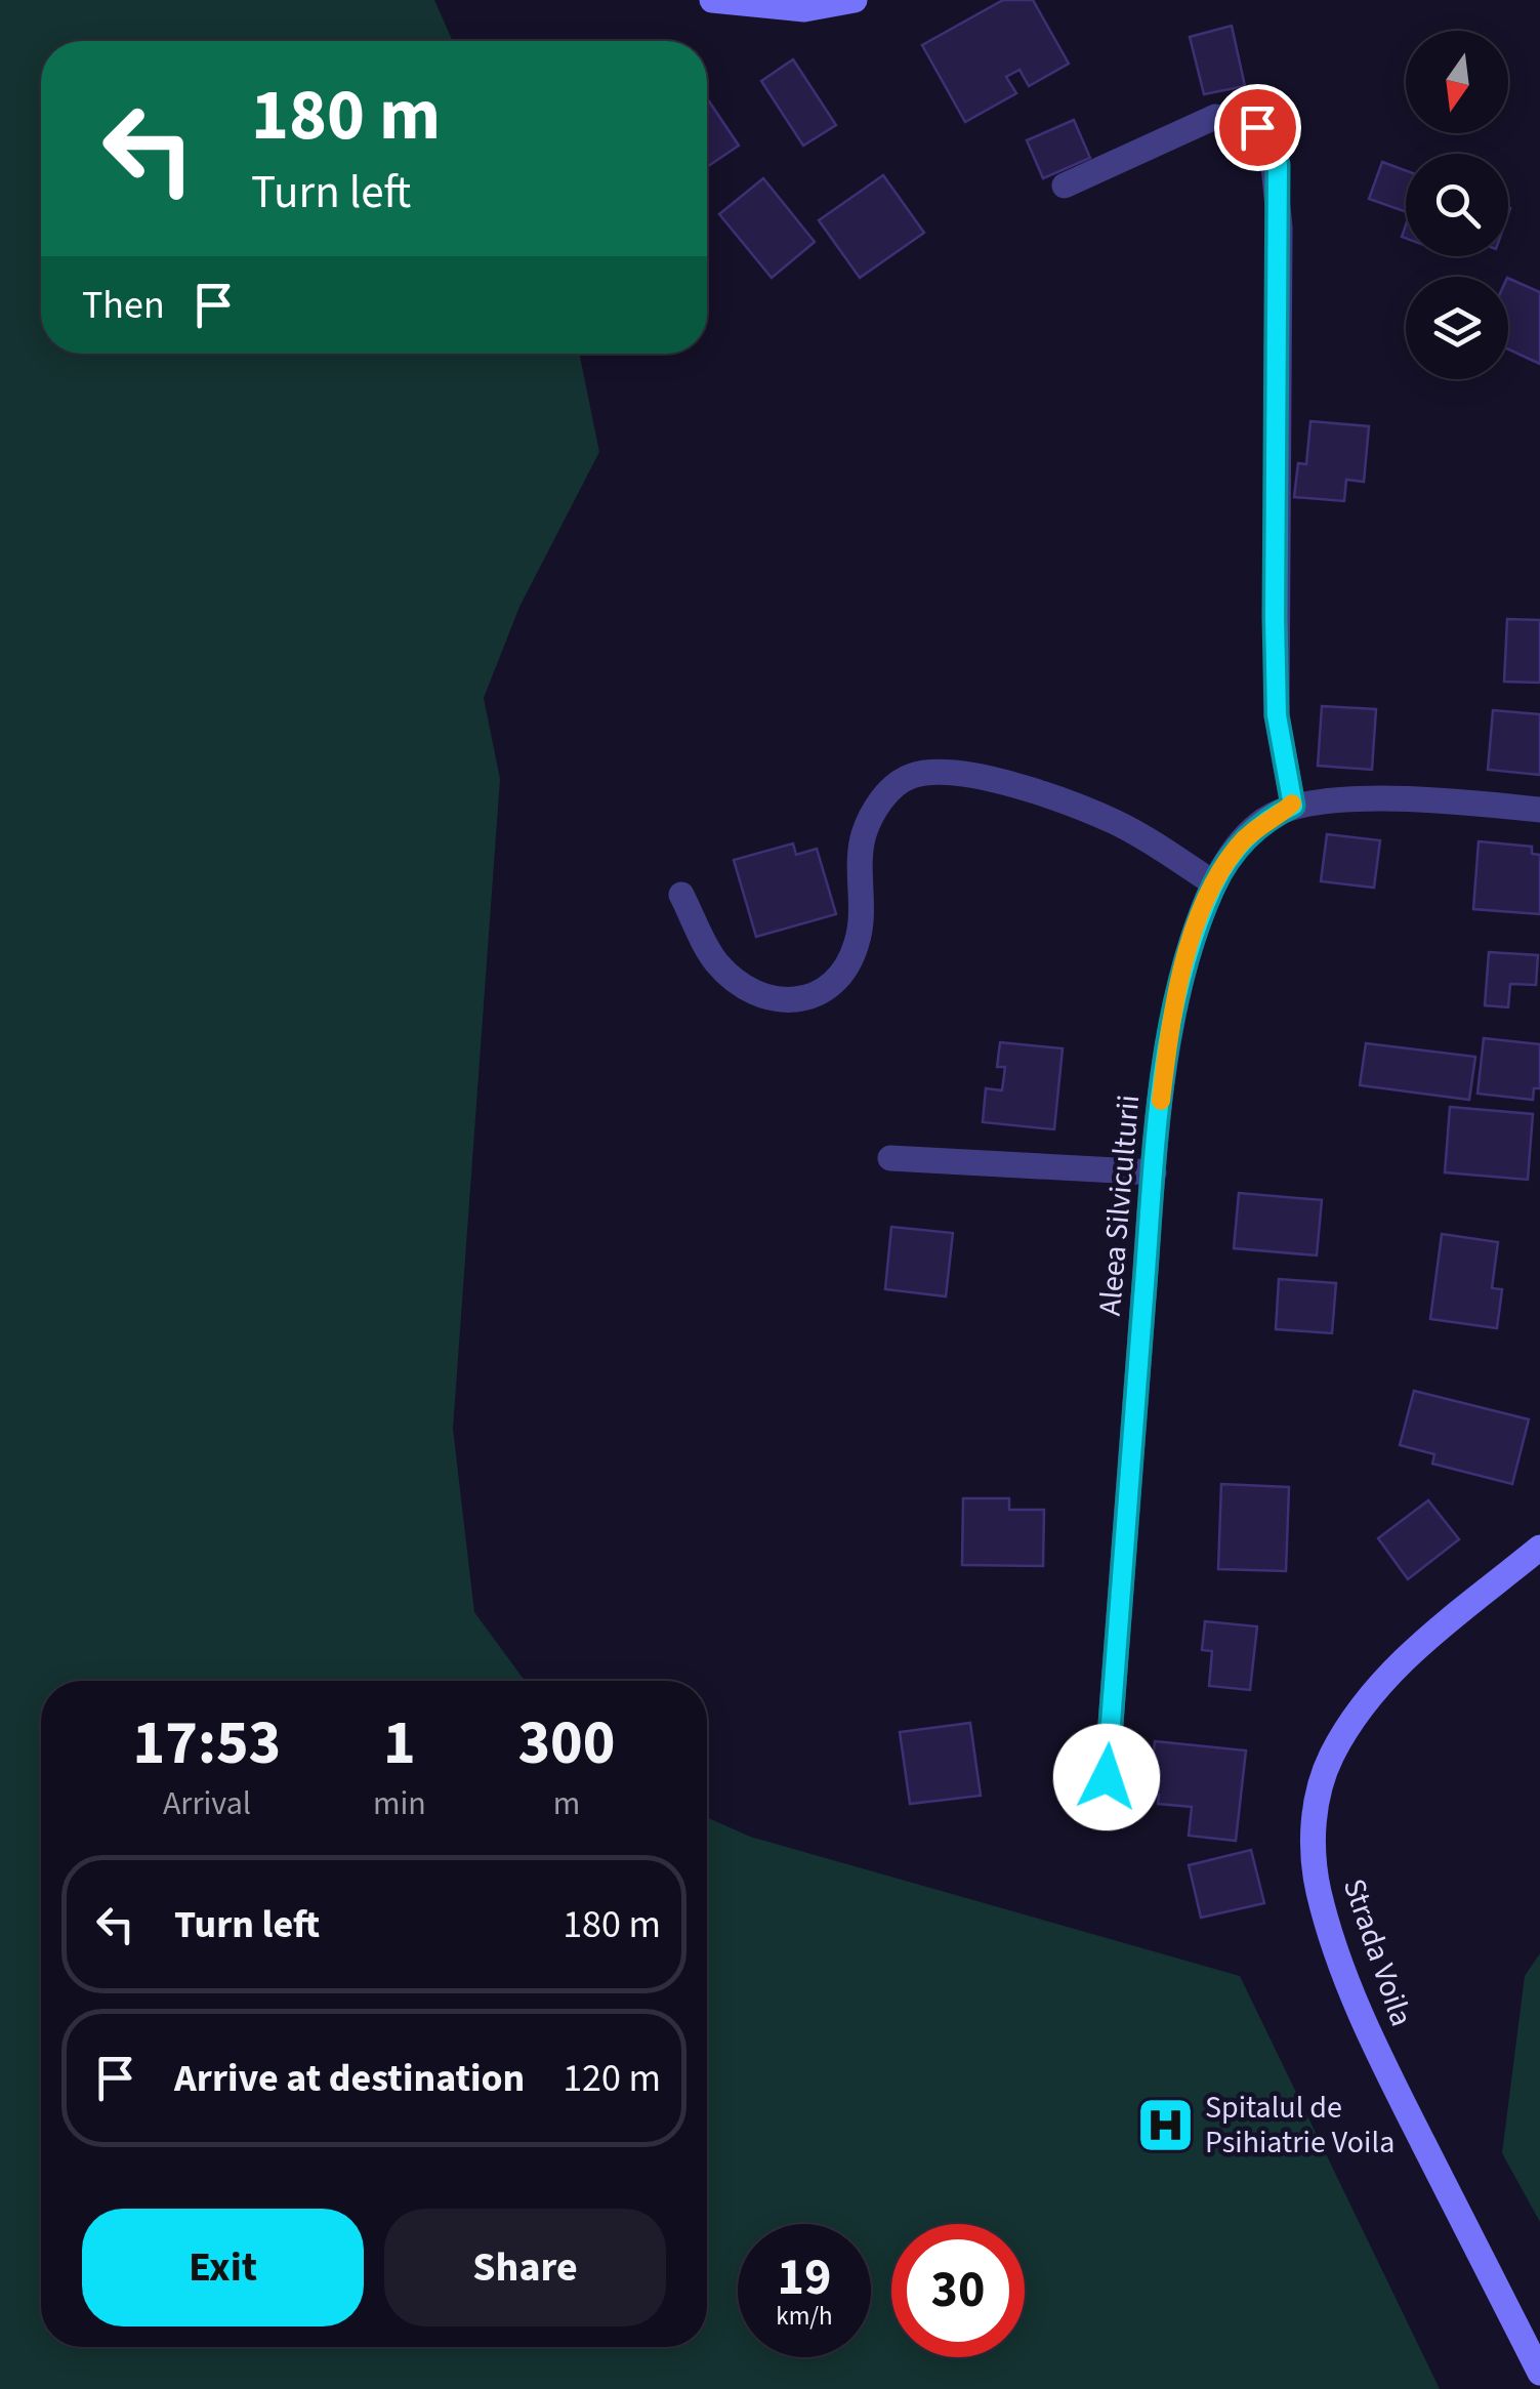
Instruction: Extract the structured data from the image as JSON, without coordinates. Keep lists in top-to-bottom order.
{
  "streets": {
    "main road": ["Strada Voila"],
    "street": ["Aleea Silviculturii"]
  },
  "places": {
    "hospital": ["Spitalul de Psihiatrie Voila"]
  },
  "north": "bottom",
  "page": {
    "turn": ["180 m", "Turn left"],
    "then": "Then",
    "eta": [
      "17:53",
      "Arrival",
      "1",
      "min",
      "300",
      "m"
    ],
    "list": [
      {
        "name": "Turn left",
        "value": "180 m"
      },
      {
        "name": "Arrive at destination",
        "value": "120 m"
      }
    ],
    "buttons": ["Exit", "Share"],
    "speed": "19 km/h",
    "limit": "30"
  }
}
